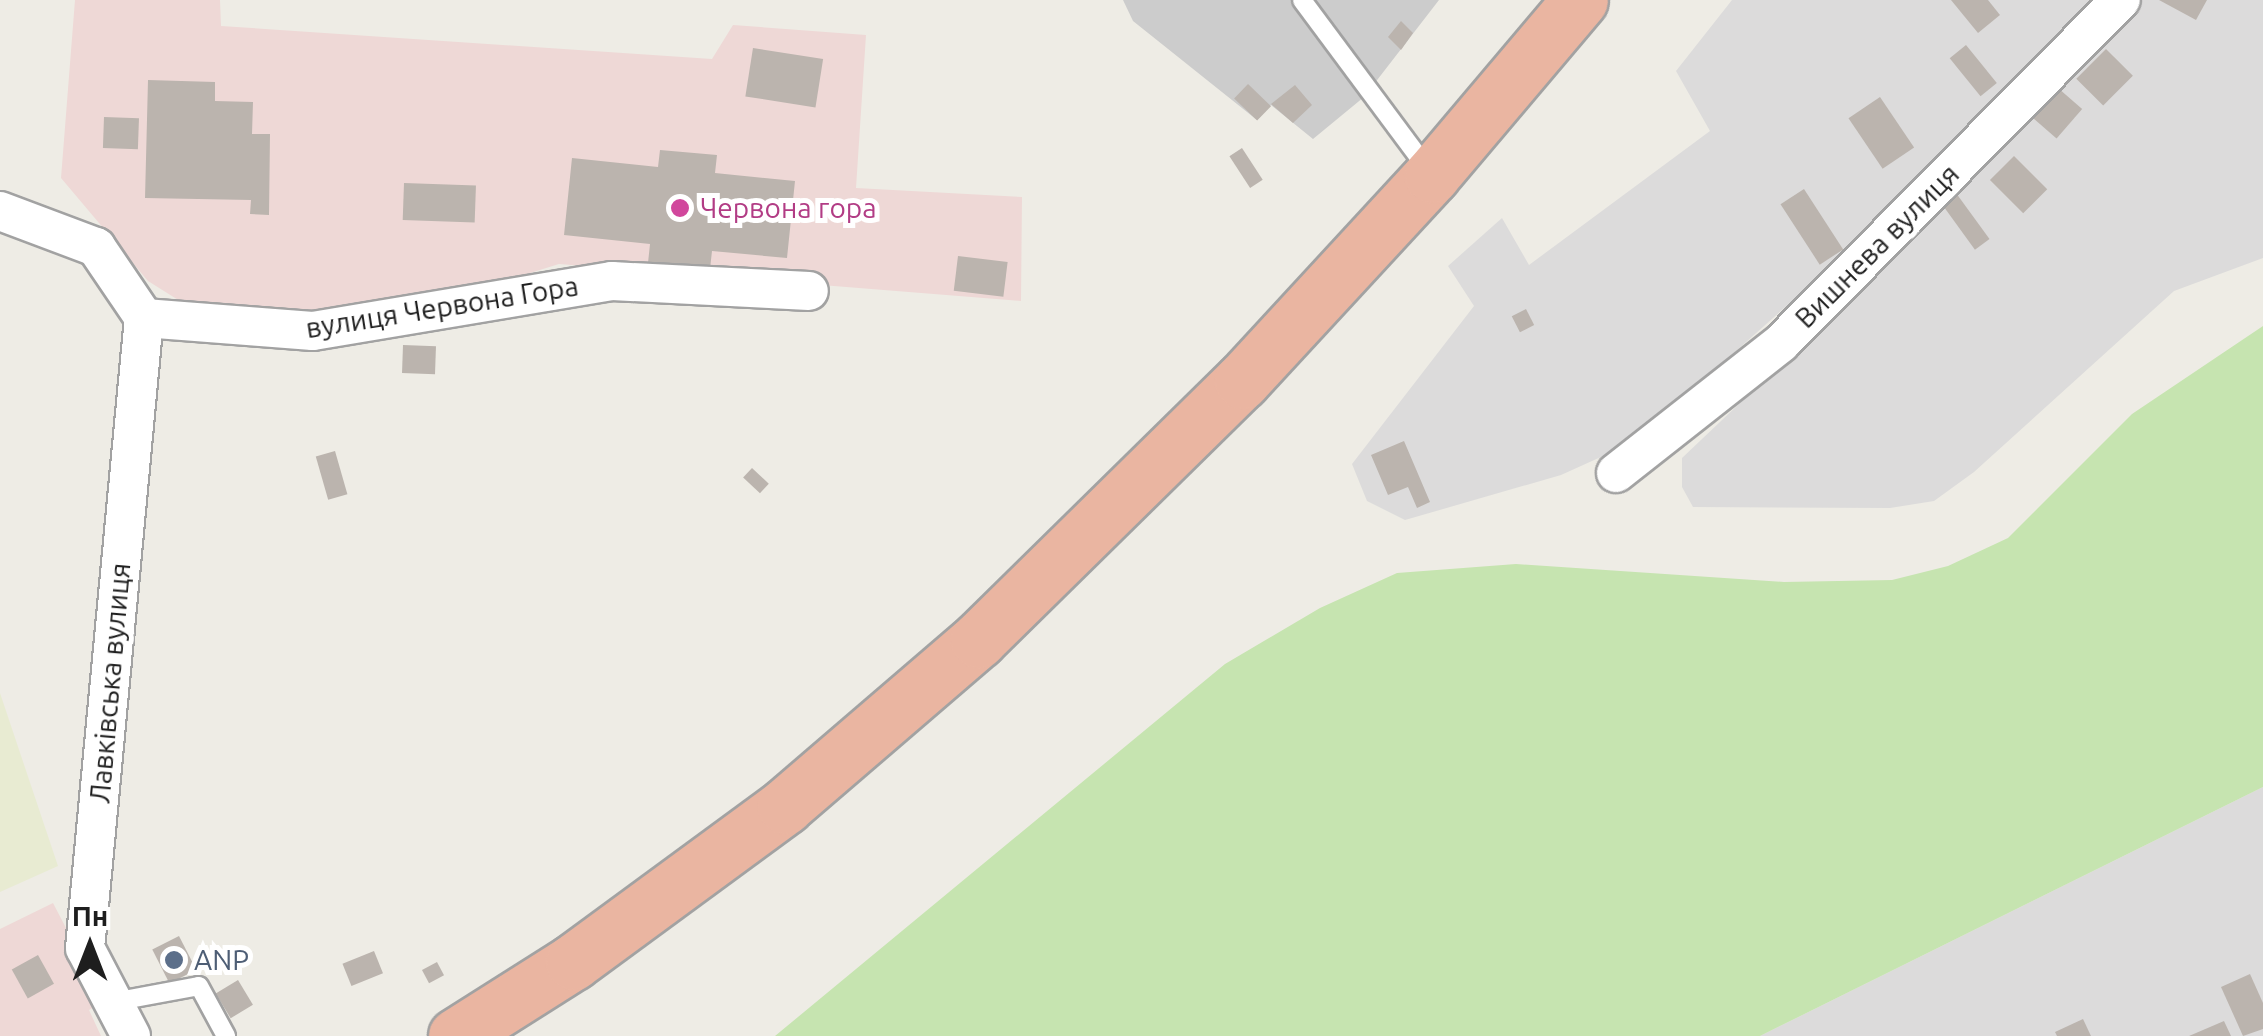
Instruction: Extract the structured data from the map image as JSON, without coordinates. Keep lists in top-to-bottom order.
{
  "streets": {
    "street": ["Вишнева вулиця", "вулиця Червона Гора", "Лавківська вулиця"]
  },
  "crossings": [
    ["вулиця Червона Гора", "Лавківська вулиця"]
  ],
  "places": ["Червона гора", "ANP"],
  "north": "top"
}
